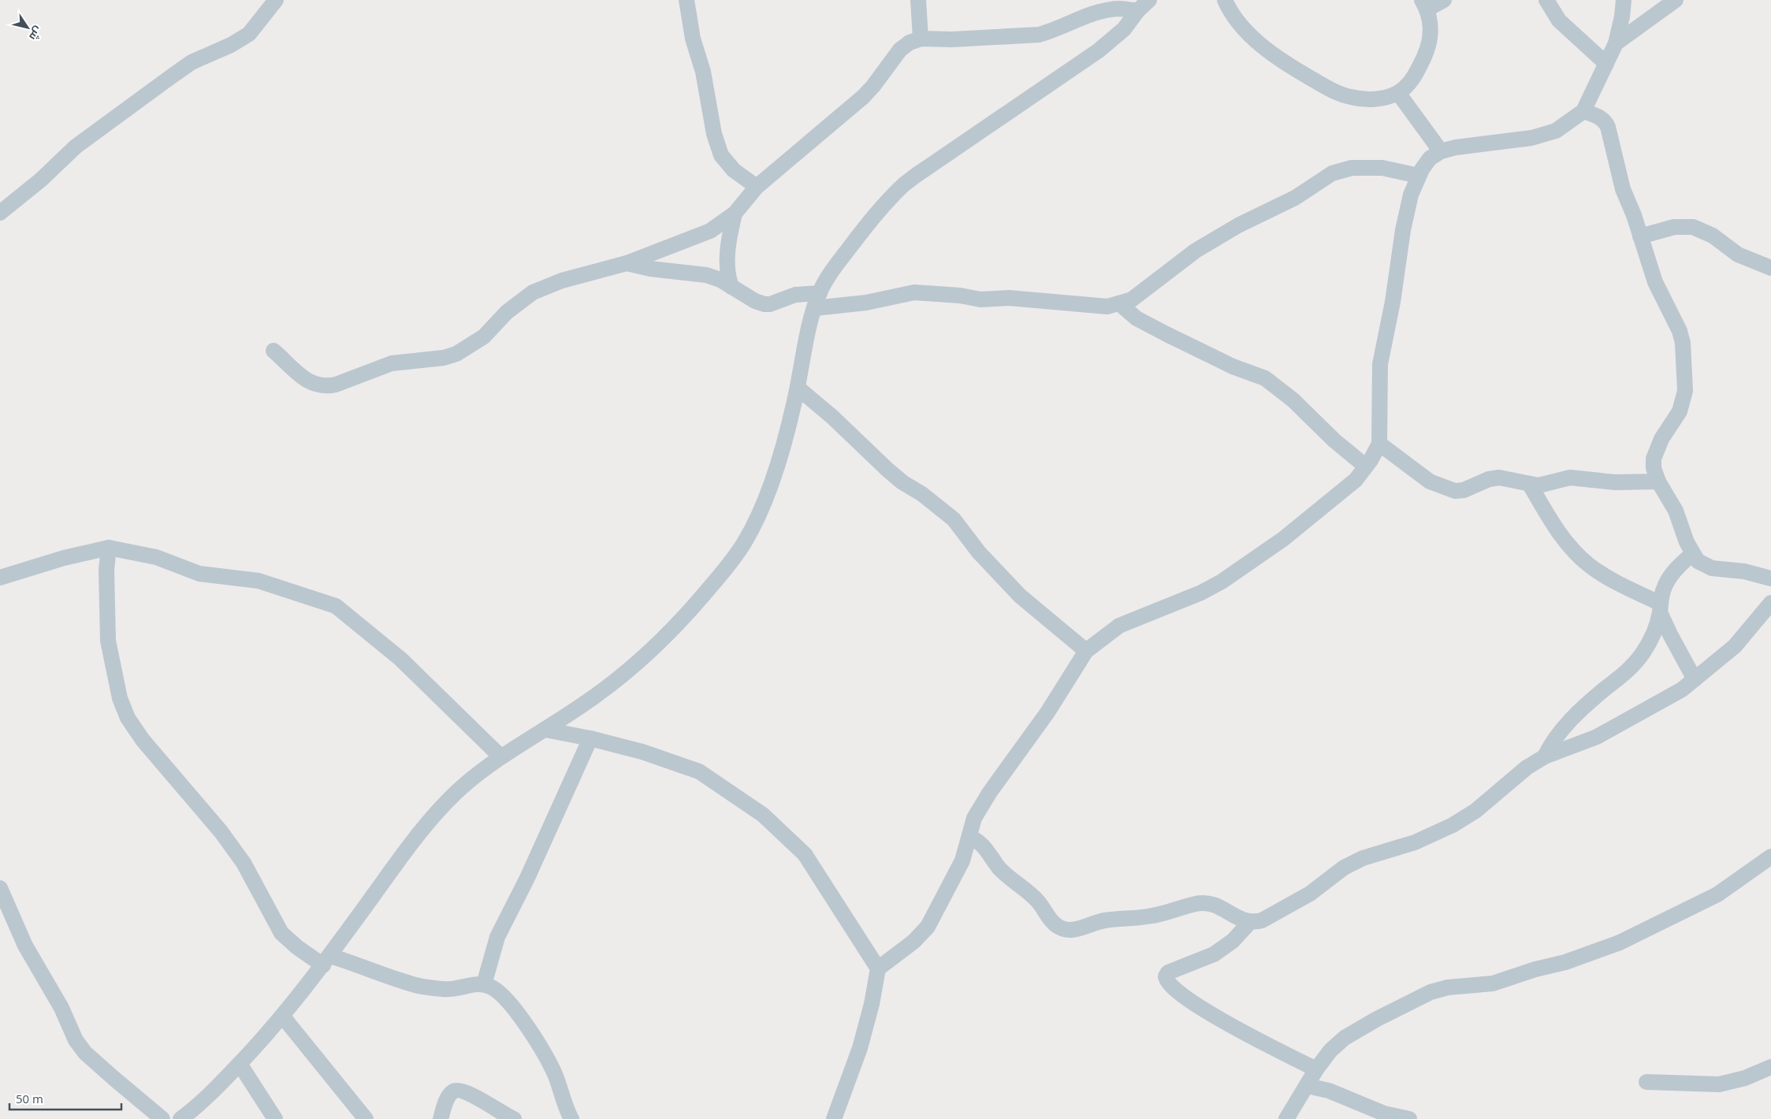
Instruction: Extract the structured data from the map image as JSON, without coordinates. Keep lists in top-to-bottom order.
{
  "scale_bar": "50 m",
  "north": "bottom right"
}
